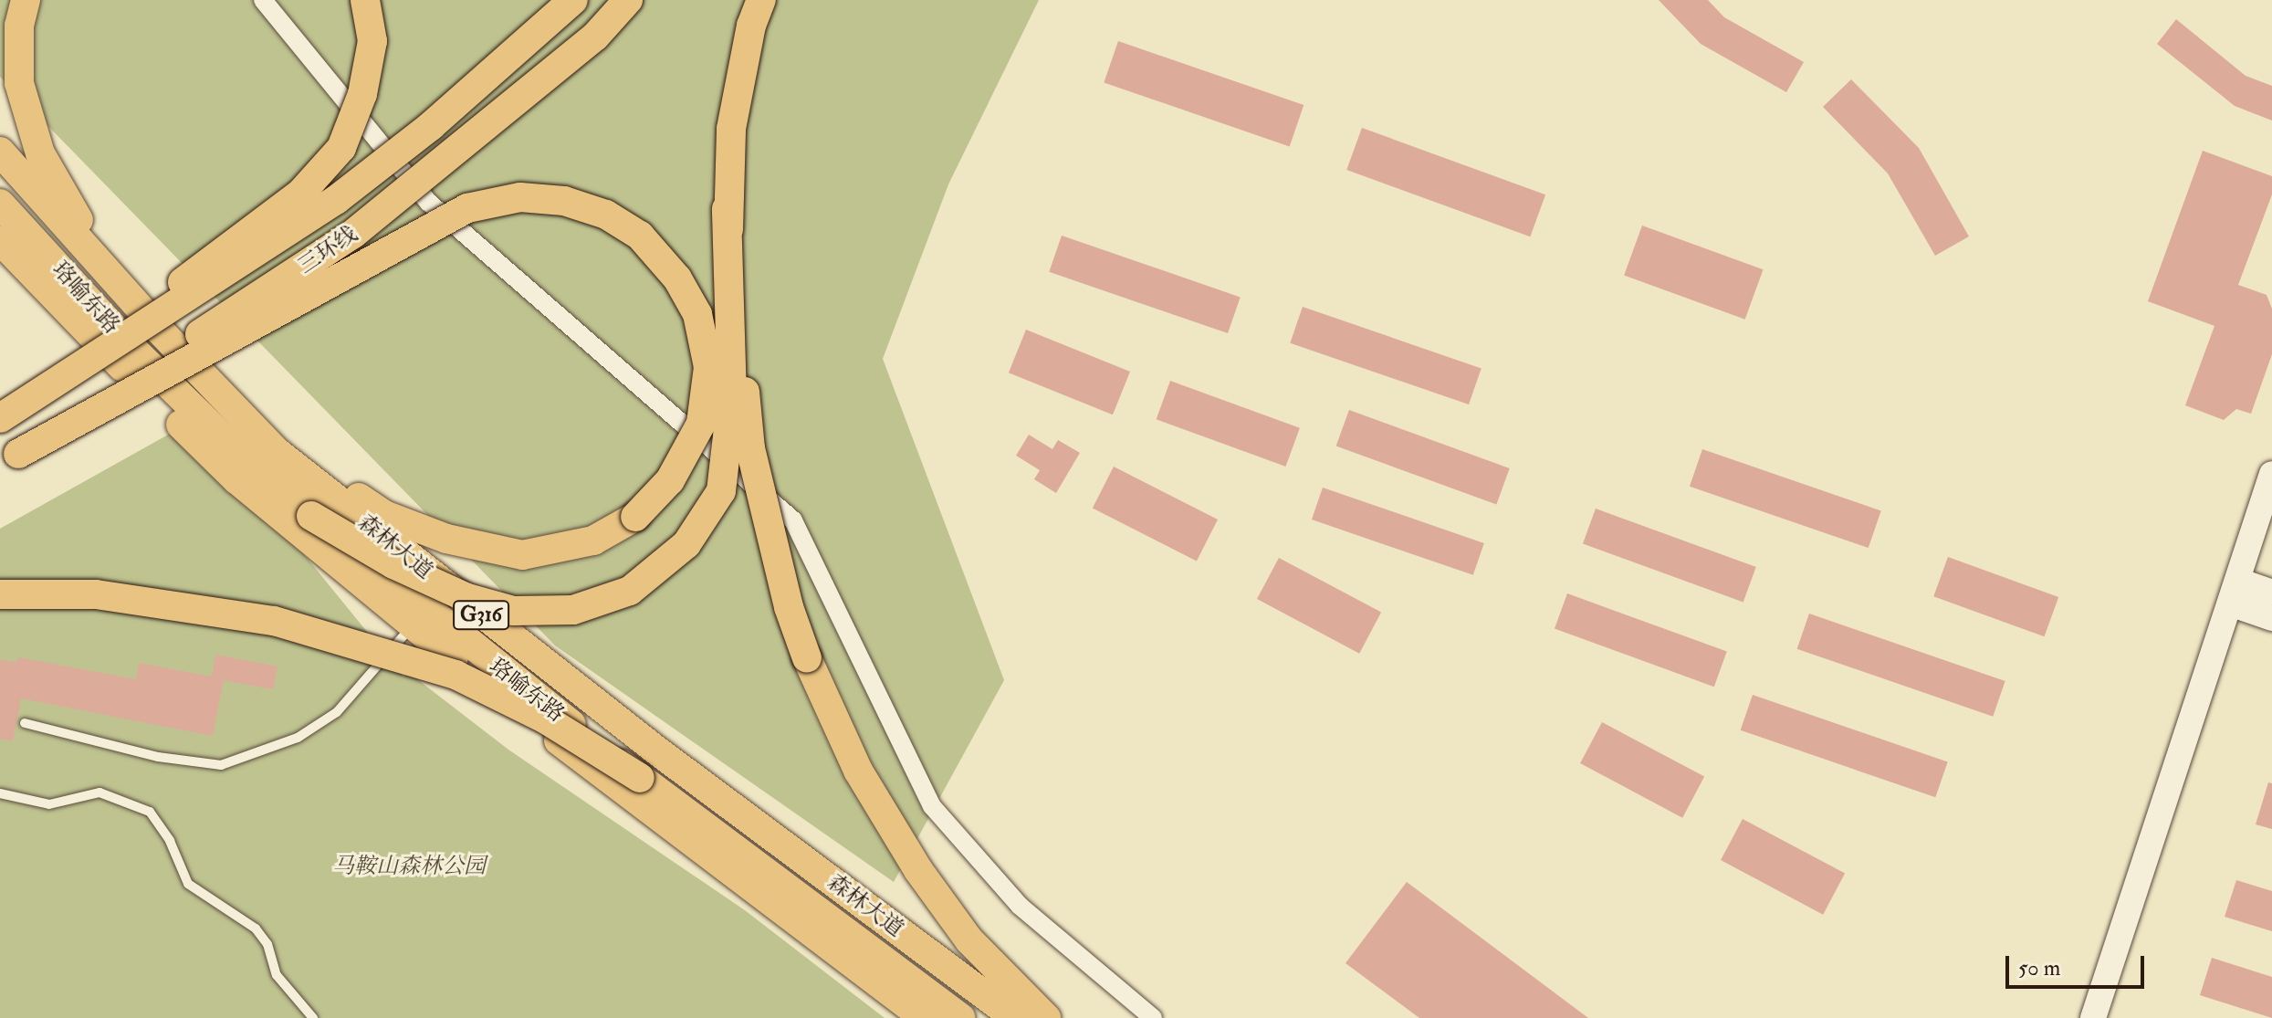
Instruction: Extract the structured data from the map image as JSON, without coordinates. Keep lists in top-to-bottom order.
{
  "streets": {
    "highway": [
      "三环线",
      "珞喻东路",
      "森林大道",
      "G316"
    ]
  },
  "parks": ["马鞍山森林公园"],
  "scale_bar": "50 m"
}
